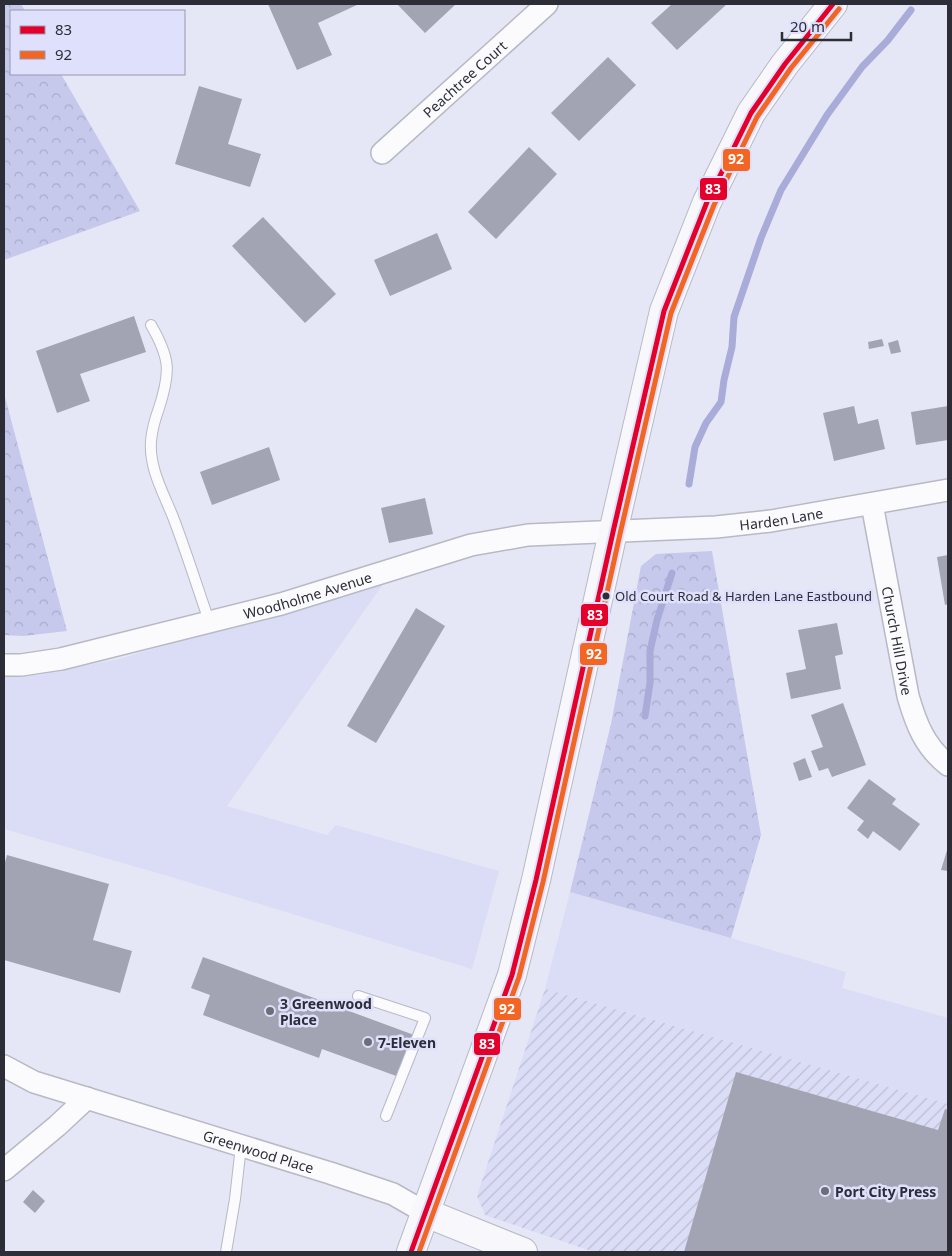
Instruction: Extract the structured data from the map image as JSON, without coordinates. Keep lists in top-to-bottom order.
{
  "streets": {
    "street": [
      "Peachtree Court",
      "Harden Lane",
      "Woodholme Avenue",
      "Church Hill Drive",
      "Greenwood Place"
    ]
  },
  "crossings": [
    ["Harden Lane", "Woodholme Avenue"],
    ["Harden Lane", "Church Hill Drive"]
  ],
  "places": [
    "Old Court Road & Harden Lane Eastbound",
    "3 Greenwood Place",
    "7-Eleven",
    "Port City Press"
  ],
  "lines": ["transit line 83", "transit line 92"],
  "legend": ["83", "92"],
  "scale_bar": "20 m"
}
